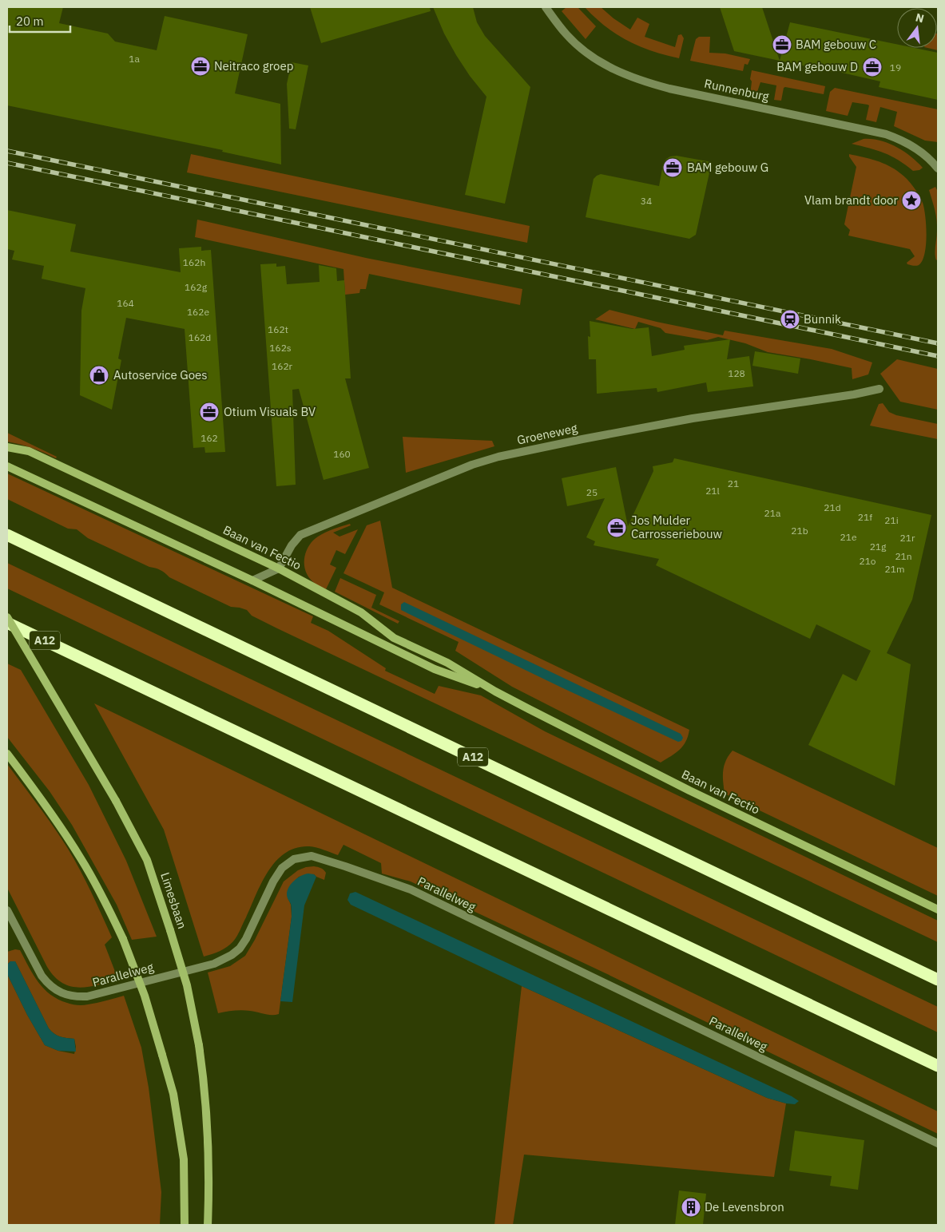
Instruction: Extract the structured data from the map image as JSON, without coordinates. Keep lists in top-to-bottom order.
{
  "streets": {
    "highway": ["A12"],
    "main road": ["Baan van Fectio", "Limesbaan"],
    "street": ["Runnenburg", "Groeneweg", "Parallelweg"]
  },
  "crossings": [
    ["Groeneweg", "Baan van Fectio"]
  ],
  "places": {
    "office": [
      "BAM gebouw C",
      "Neitraco groep",
      "BAM gebouw D",
      "BAM gebouw G",
      "Otium Visuals BV",
      "Jos Mulder Carrosseriebouw"
    ],
    "place": ["Vlam brandt door"],
    "station": ["Bunnik"],
    "shop": ["Autoservice Goes"],
    "building": ["De Levensbron"]
  },
  "house_numbers": [
    "1a",
    "19",
    "34",
    "162h",
    "162g",
    "164",
    "162e",
    "162t",
    "162d",
    "162s",
    "162r",
    "128",
    "162",
    "160",
    "21",
    "21l",
    "25",
    "21d",
    "21a",
    "21f",
    "21i",
    "21b",
    "21e",
    "21r",
    "21g",
    "21n",
    "21o",
    "21m"
  ],
  "scale_bar": "20 m",
  "north": "top"
}
